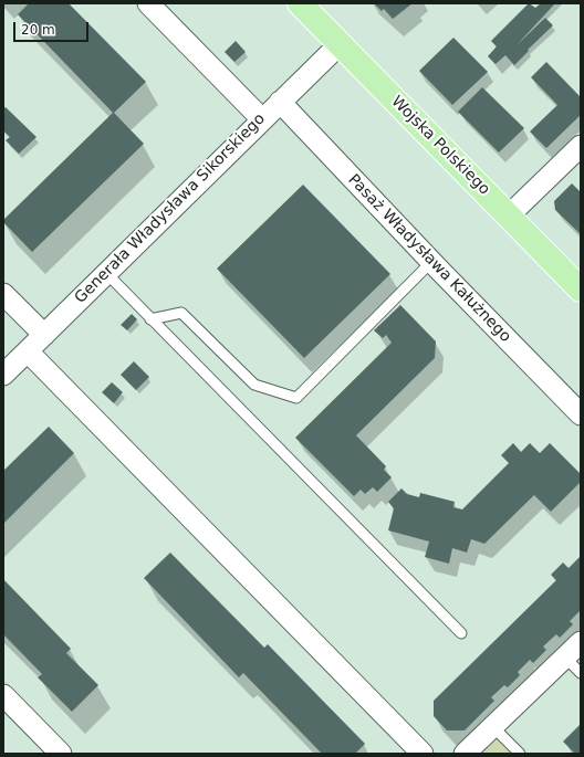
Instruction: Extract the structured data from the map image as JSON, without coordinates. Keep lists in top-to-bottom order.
{
  "streets": {
    "main road": ["Wojska Polskiego"],
    "street": ["Generała Władysława Sikorskiego", "Pasaż Władysława Kałużnego"]
  },
  "crossings": [
    ["Wojska Polskiego", "Generała Władysława Sikorskiego"],
    ["Generała Władysława Sikorskiego", "Pasaż Władysława Kałużnego"]
  ],
  "scale_bar": "20 m"
}
